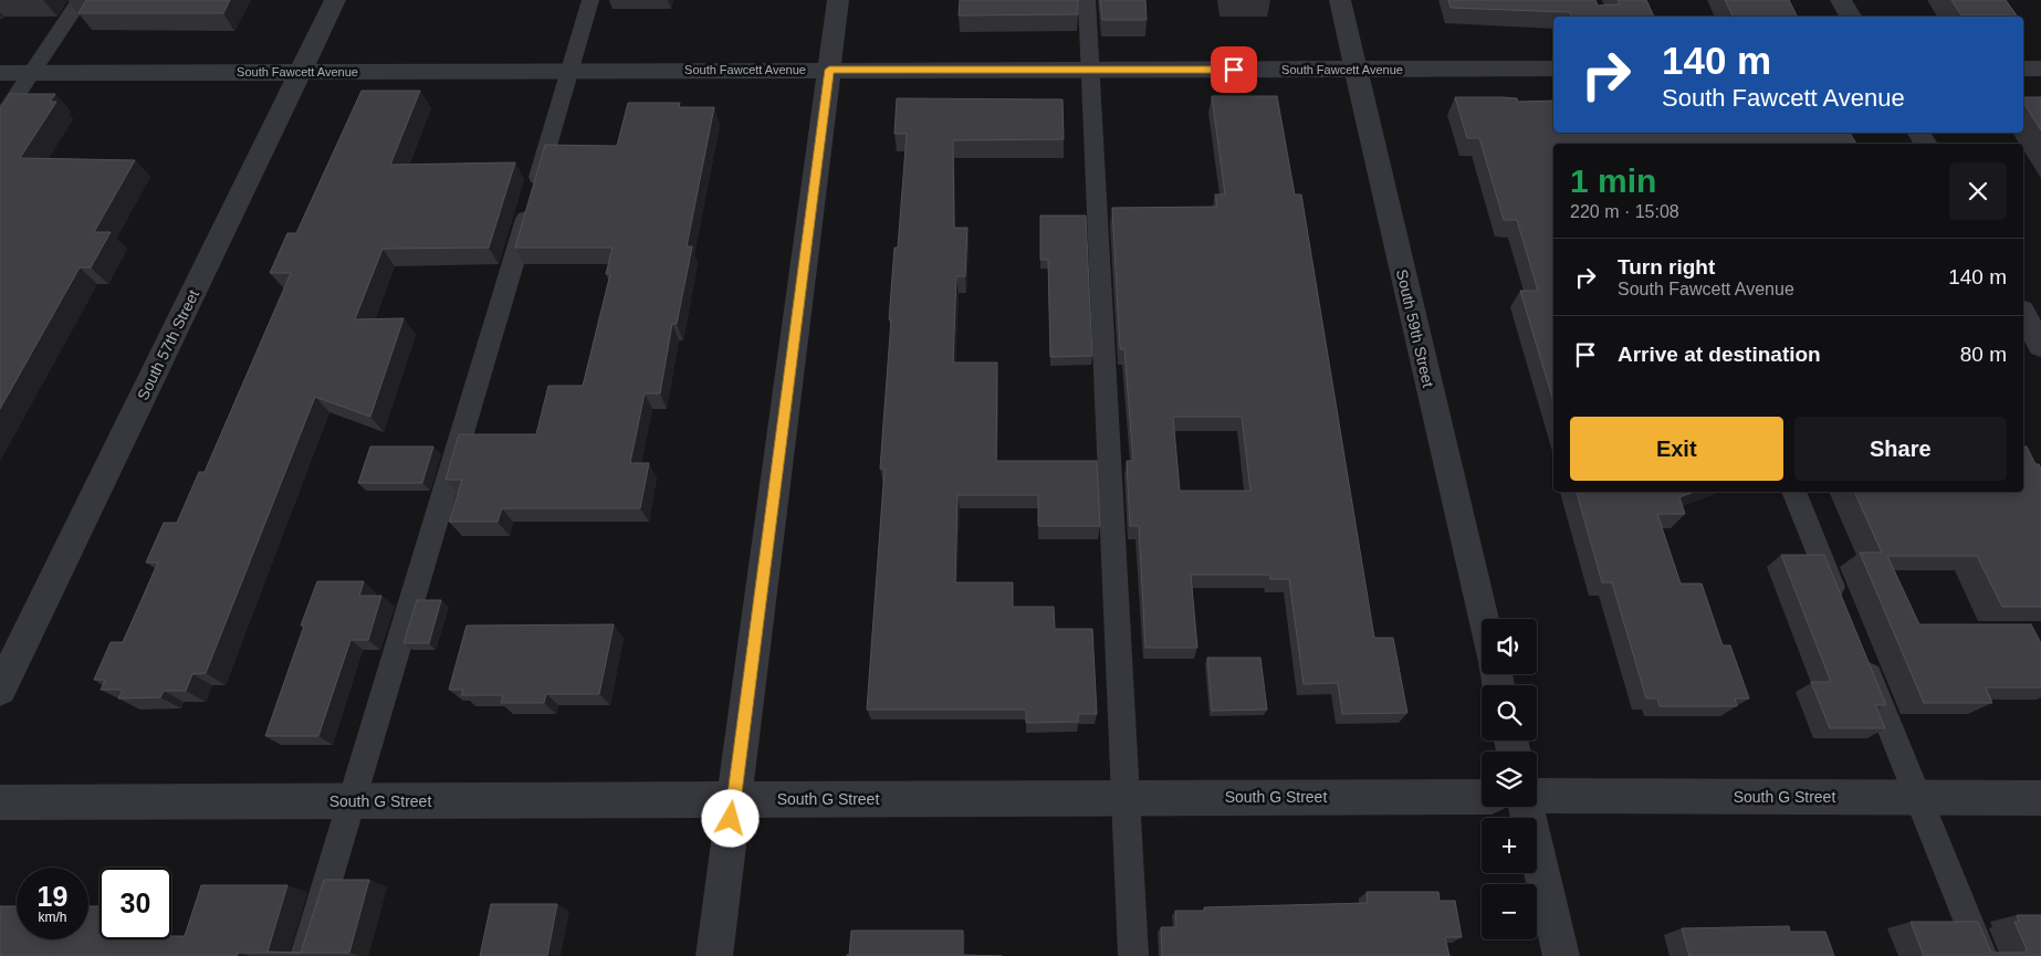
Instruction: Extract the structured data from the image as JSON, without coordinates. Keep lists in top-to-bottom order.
{
  "streets": {
    "street": [
      "South Fawcett Avenue",
      "South 59th Street",
      "South 57th Street",
      "South G Street"
    ]
  },
  "crossings": [
    ["South Fawcett Avenue", "South 59th Street"],
    ["South Fawcett Avenue", "South 57th Street"]
  ],
  "page": {
    "turn": ["140 m", "South Fawcett Avenue"],
    "heading": ["1 min", "220 m · 15:08"],
    "list": [
      {
        "name": "Turn right",
        "note": "South Fawcett Avenue",
        "value": "140 m"
      },
      {
        "name": "Arrive at destination",
        "value": "80 m"
      }
    ],
    "buttons": ["Exit", "Share"],
    "map_buttons": ["+", "−"],
    "speed": "19 km/h",
    "limit": "30"
  }
}
